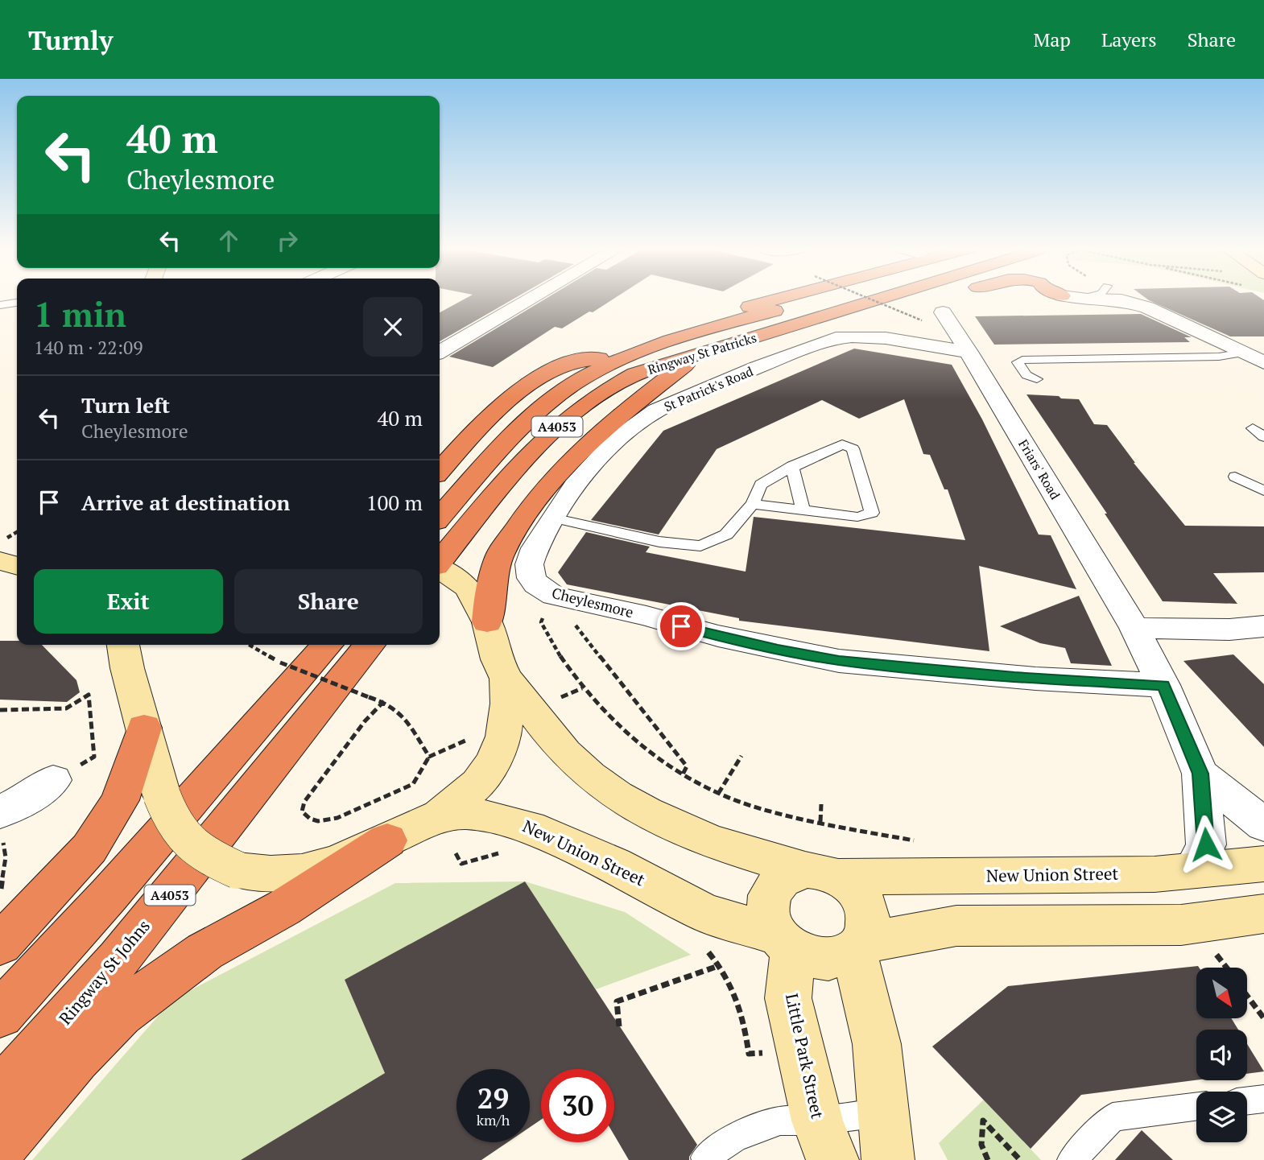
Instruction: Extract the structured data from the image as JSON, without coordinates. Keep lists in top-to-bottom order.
{
  "streets": {
    "highway": ["Ringway St Patricks", "A4053", "Ringway St Johns"],
    "street": [
      "St Patrick's Road",
      "Friars' Road",
      "Cheylesmore",
      "New Union Street",
      "Little Park Street"
    ]
  },
  "crossings": [
    ["Ringway St Patricks", "A4053"],
    ["St Patrick's Road", "Friars' Road"],
    ["St Patrick's Road", "Cheylesmore"],
    ["A4053", "Ringway St Johns"],
    ["Friars' Road", "Cheylesmore"],
    ["New Union Street", "Little Park Street"]
  ],
  "north": "bottom right",
  "page": {
    "header": "Turnly",
    "nav": ["Map", "Layers", "Share"],
    "turn": ["40 m", "Cheylesmore"],
    "heading": ["1 min", "140 m · 22:09"],
    "list": [
      {
        "name": "Turn left",
        "note": "Cheylesmore",
        "value": "40 m"
      },
      {
        "name": "Arrive at destination",
        "value": "100 m"
      }
    ],
    "buttons": ["Exit", "Share"],
    "speed": "29 km/h",
    "limit": "30"
  }
}
